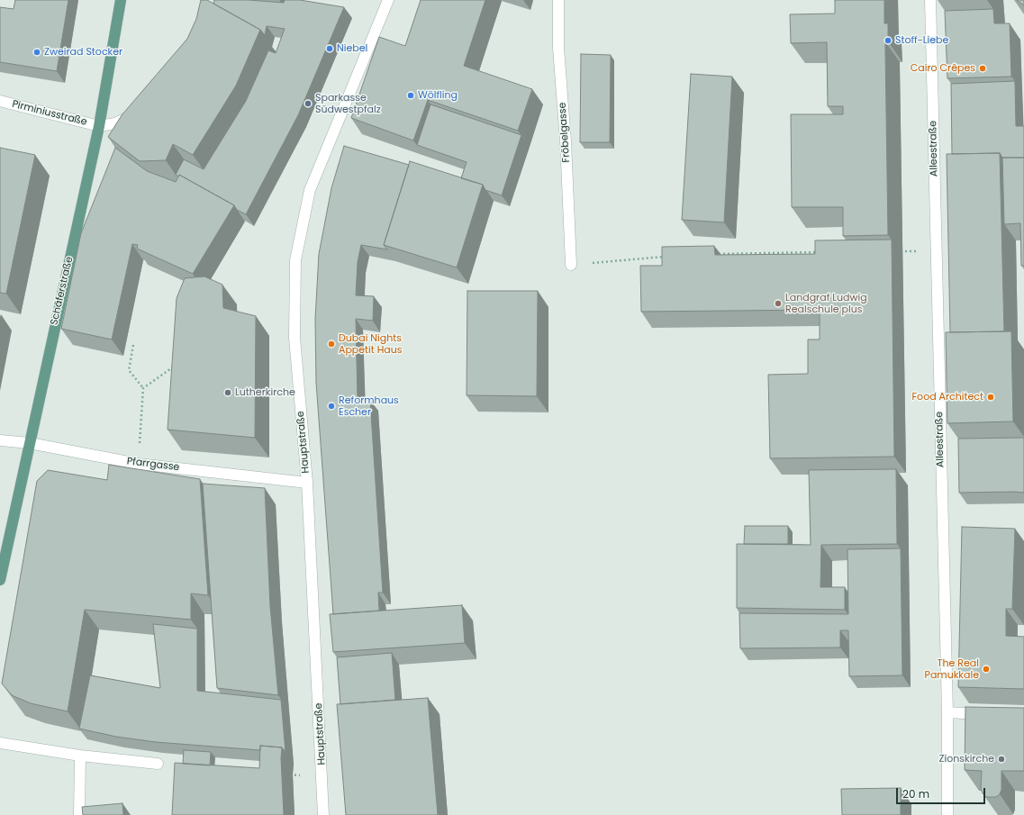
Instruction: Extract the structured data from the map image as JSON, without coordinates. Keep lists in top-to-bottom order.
{
  "streets": {
    "main road": ["Schäferstraße"],
    "street": [
      "Pirminiusstraße",
      "Fröbelgasse",
      "Alleestraße",
      "Hauptstraße",
      "Pfarrgasse"
    ]
  },
  "crossings": [
    ["Pirminiusstraße", "Schäferstraße"],
    ["Schäferstraße", "Pfarrgasse"],
    ["Hauptstraße", "Pfarrgasse"]
  ],
  "places": [
    "Stoff-Liebe",
    "Niebel",
    "Zweirad Stocker",
    "Cairo Crêpes",
    "Wölfling",
    "Sparkasse Südwestpfalz",
    "Landgraf Ludwig Realschule plus",
    "Dubai Nights Appetit Haus",
    "Lutherkirche",
    "Food Architect",
    "Reformhaus Escher",
    "The Real Pamukkale",
    "Zionskirche"
  ],
  "scale_bar": "20 m"
}
